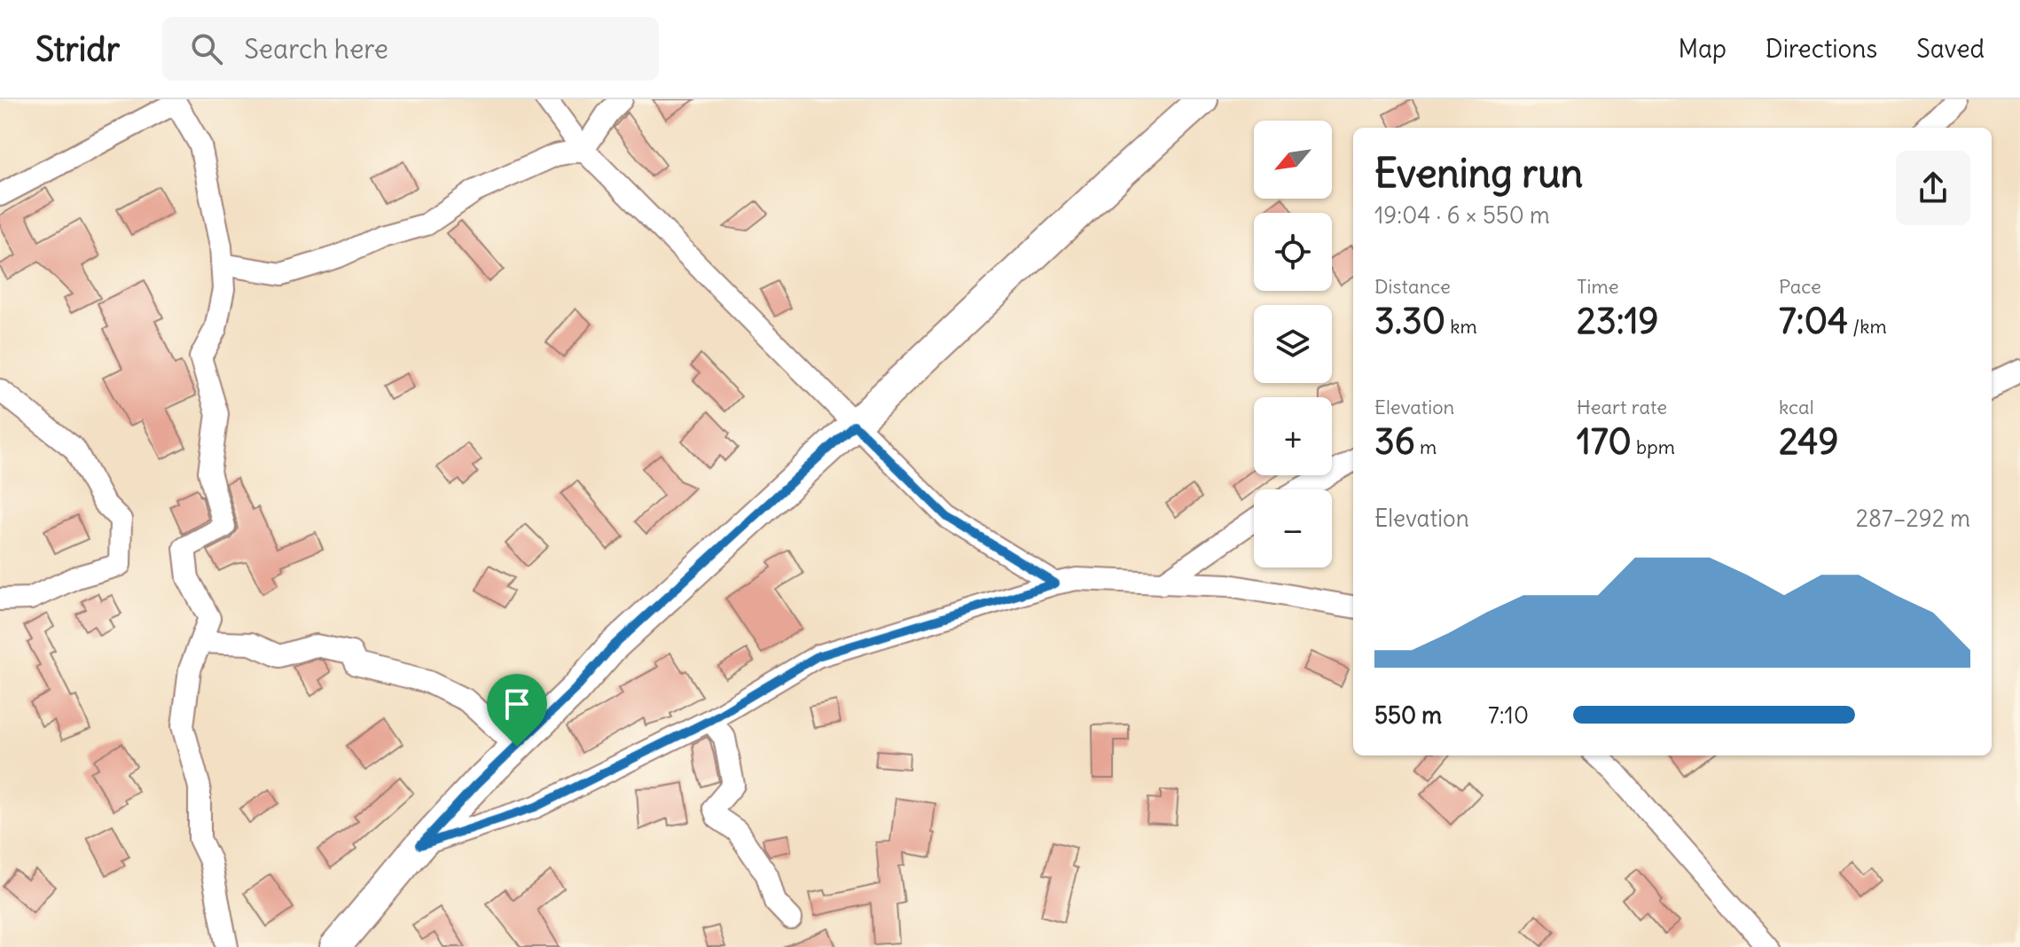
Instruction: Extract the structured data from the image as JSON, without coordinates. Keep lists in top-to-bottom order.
{
  "north": "bottom left",
  "page": {
    "header": "Stridr",
    "search": "Search here",
    "nav": ["Map", "Directions", "Saved"],
    "map_buttons": ["+", "−"],
    "heading": ["Evening run", "19:04 · 6 × 550 m"],
    "stats": [
      ["Distance", "3.30 km"],
      ["Time", "23:19"],
      ["Pace", "7:04 /km"],
      ["Elevation", "36 m"],
      ["Heart rate", "170 bpm"],
      ["kcal", "249"]
    ],
    "chart": ["Elevation", "287–292 m"],
    "list": [
      {
        "name": "550 m",
        "note": "7:10"
      }
    ]
  }
}
